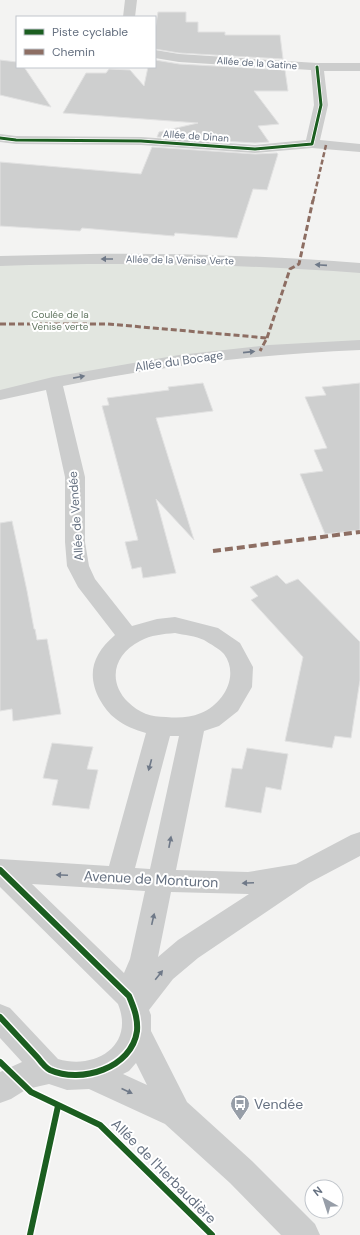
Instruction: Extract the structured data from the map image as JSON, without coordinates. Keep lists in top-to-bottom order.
{
  "streets": {
    "street": [
      "Allée de la Gatine",
      "Allée de Dinan",
      "Allée de la Venise Verte",
      "Allée du Bocage",
      "Allée de Vendée",
      "Avenue de Monturon"
    ],
    "cycle path": ["Allée de l'Herbaudière"]
  },
  "crossings": [
    ["Allée du Bocage", "Allée de Vendée"]
  ],
  "one_way": ["Allée de la Venise Verte", "Allée du Bocage"],
  "parks": ["Coulée de la Venise verte"],
  "places": {
    "bus stop": ["Vendée"]
  },
  "legend": ["Piste cyclable", "Chemin"],
  "north": "top left"
}
